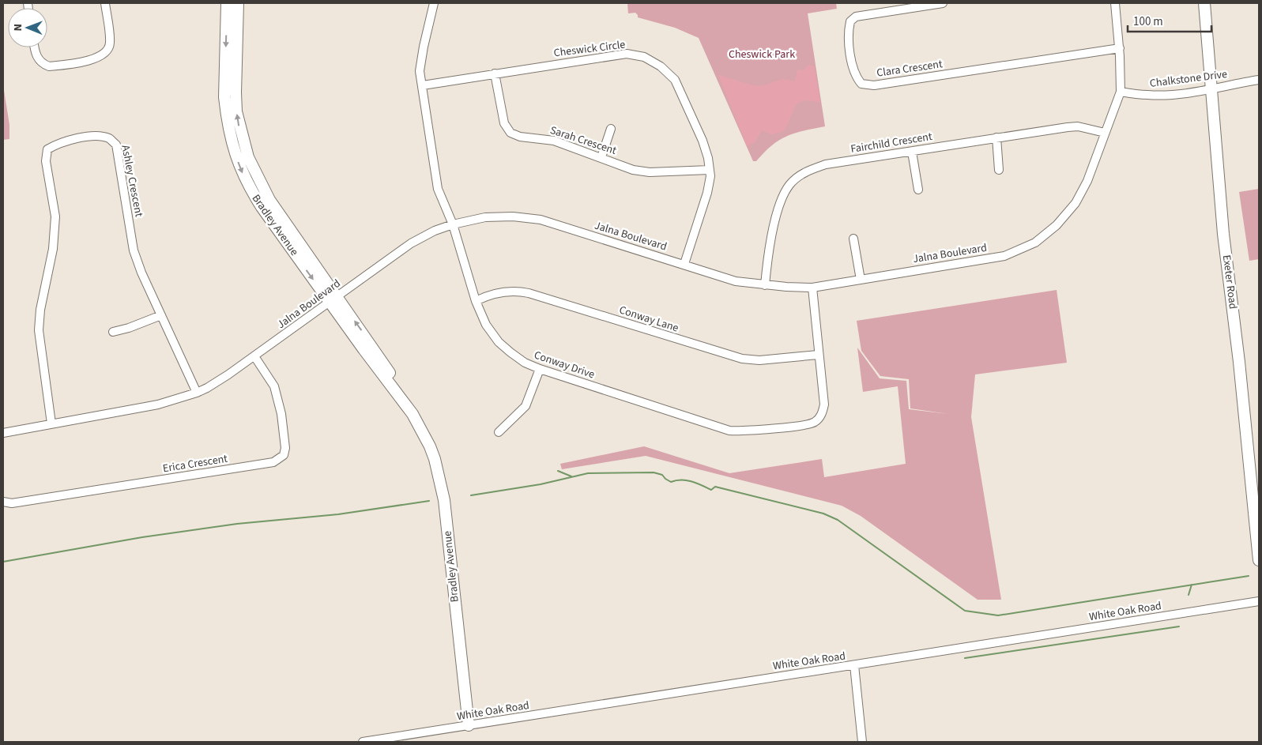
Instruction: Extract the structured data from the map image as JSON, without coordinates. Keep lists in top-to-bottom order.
{
  "streets": {
    "main road": ["Bradley Avenue", "Exeter Road"],
    "street": [
      "Cheswick Circle",
      "Clara Crescent",
      "Chalkstone Drive",
      "Sarah Crescent",
      "Fairchild Crescent",
      "Ashley Crescent",
      "Jalna Boulevard",
      "Conway Lane",
      "Conway Drive",
      "Erica Crescent",
      "White Oak Road"
    ]
  },
  "crossings": [
    ["Cheswick Circle", "Sarah Crescent"],
    ["Cheswick Circle", "Jalna Boulevard"],
    ["Cheswick Circle", "Conway Drive"],
    ["Clara Crescent", "Jalna Boulevard"],
    ["Chalkstone Drive", "Jalna Boulevard"],
    ["Chalkstone Drive", "Exeter Road"],
    ["Fairchild Crescent", "Jalna Boulevard"],
    ["Ashley Crescent", "Jalna Boulevard"],
    ["Bradley Avenue", "Jalna Boulevard"],
    ["Bradley Avenue", "White Oak Road"],
    ["Jalna Boulevard", "Conway Drive"],
    ["Jalna Boulevard", "Erica Crescent"],
    ["Conway Lane", "Conway Drive"]
  ],
  "parks": ["Cheswick Park"],
  "scale_bar": "100 m",
  "north": "left"
}
